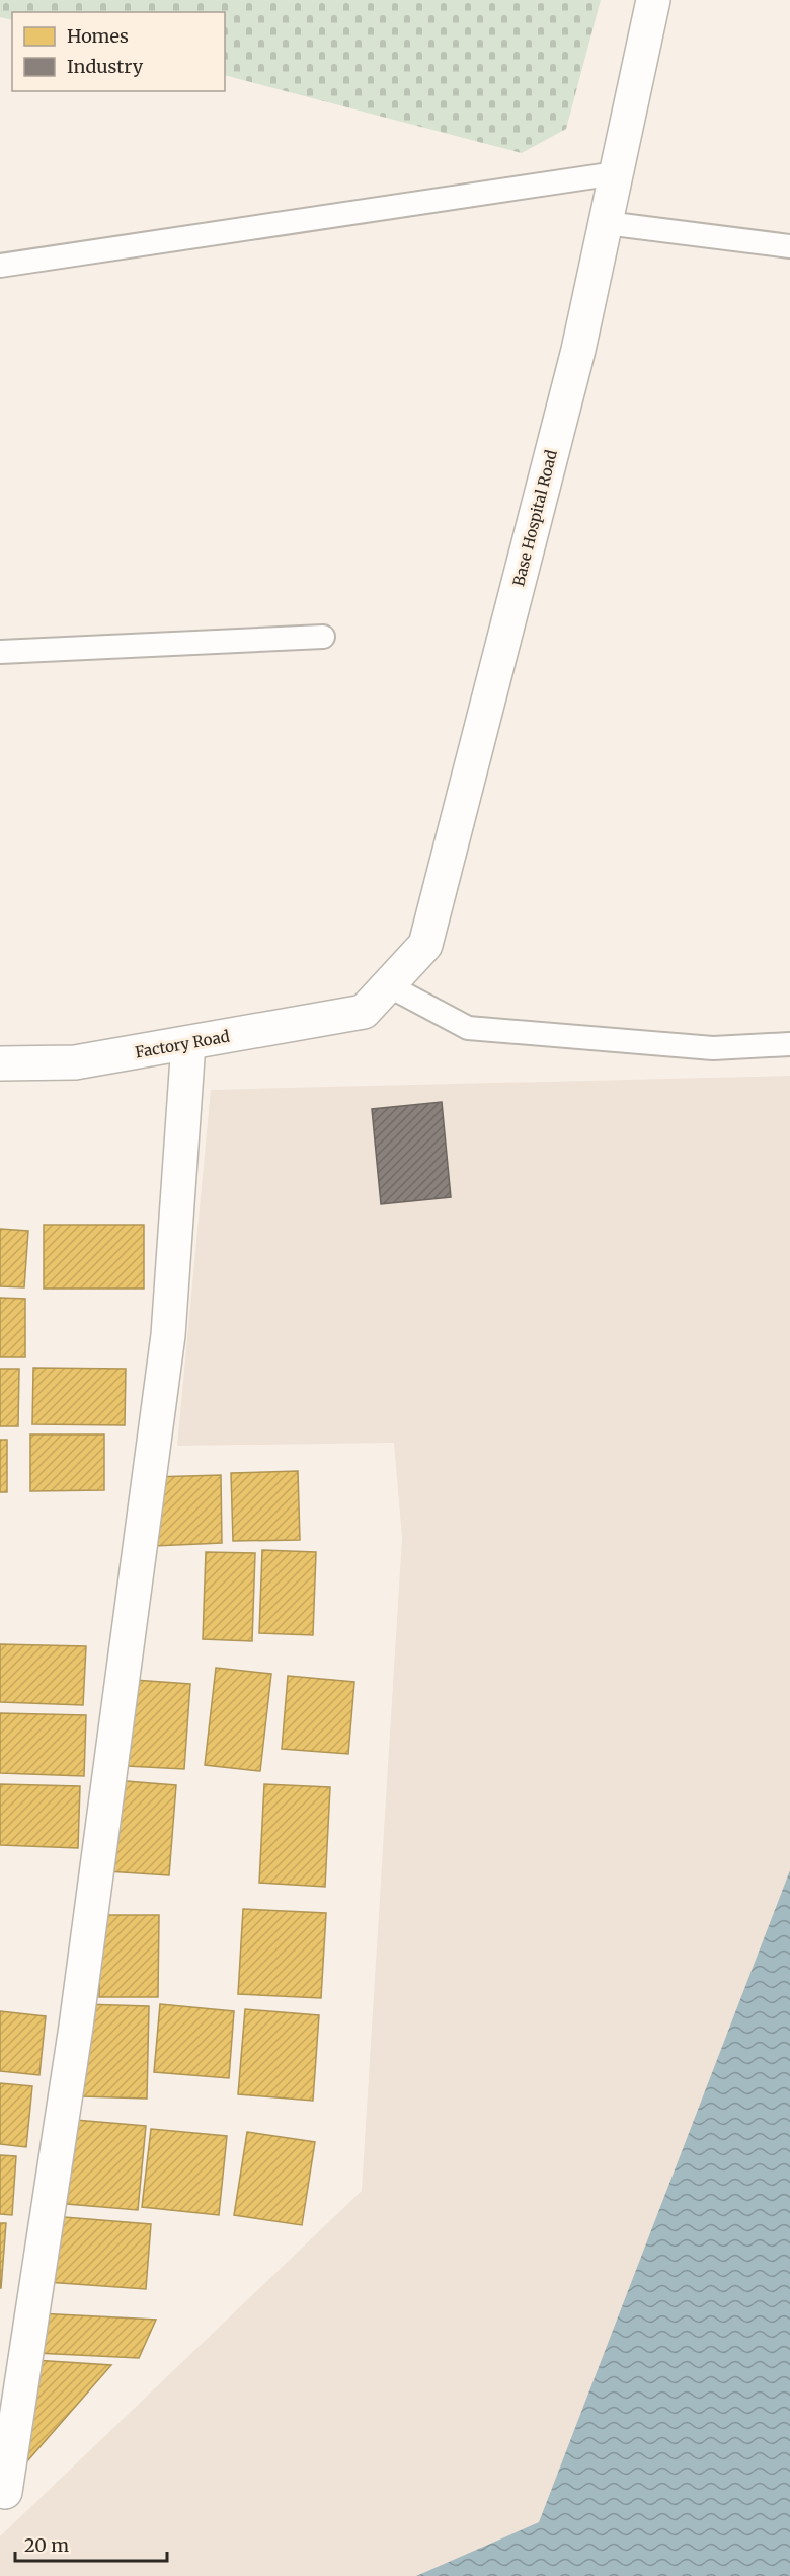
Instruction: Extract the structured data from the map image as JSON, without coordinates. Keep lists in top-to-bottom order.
{
  "streets": {
    "street": ["Base Hospital Road", "Factory Road"]
  },
  "crossings": [
    ["Base Hospital Road", "Factory Road"]
  ],
  "legend": ["Homes", "Industry"],
  "scale_bar": "20 m"
}
